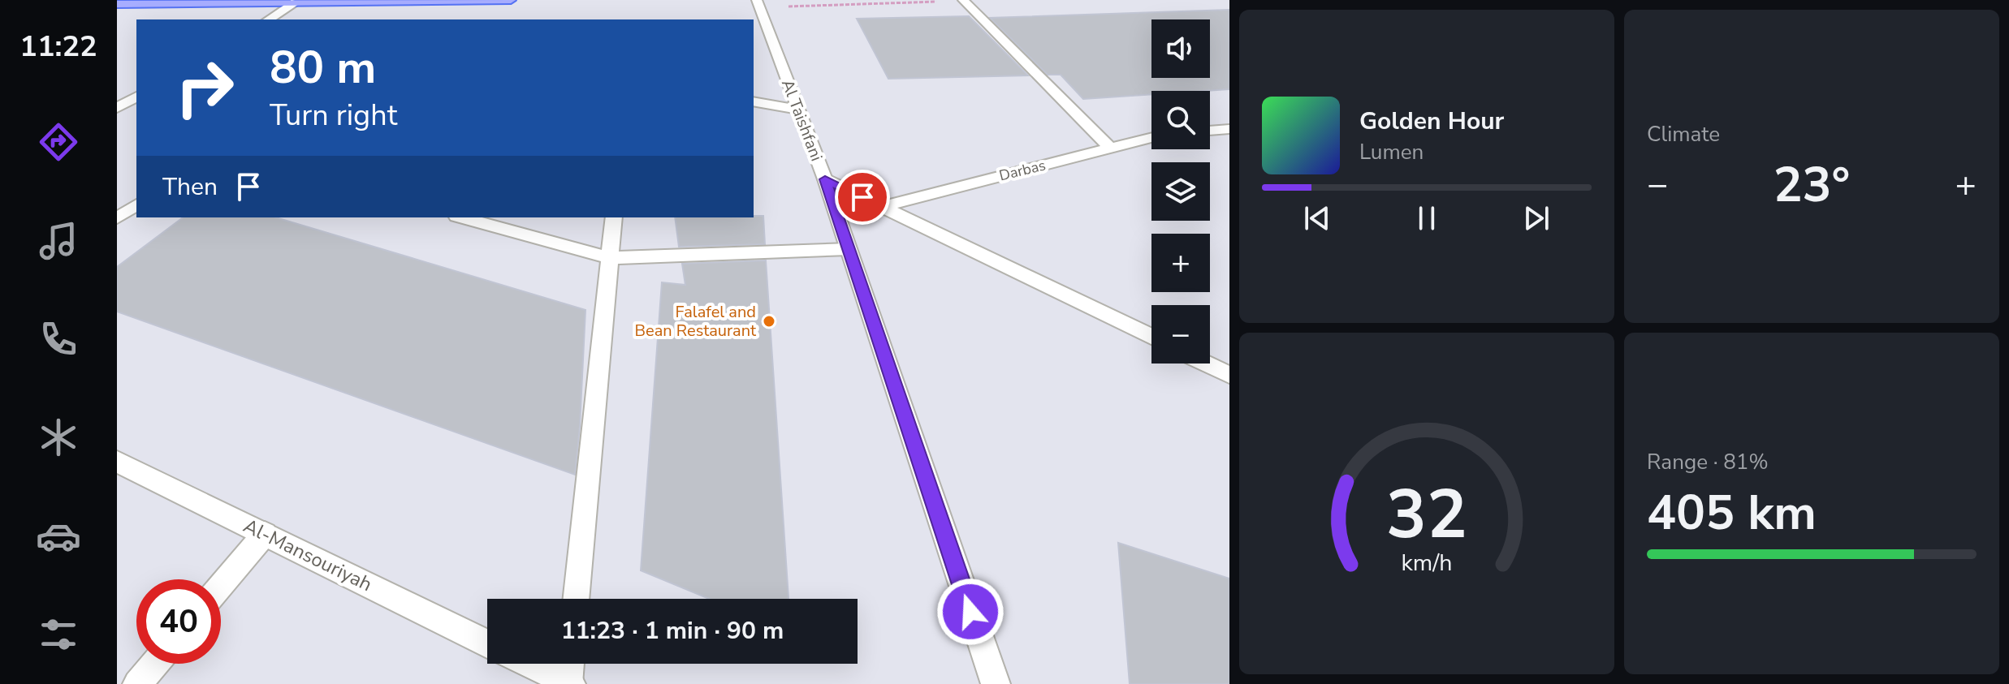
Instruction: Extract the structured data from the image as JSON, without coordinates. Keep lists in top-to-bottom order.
{
  "streets": {
    "street": ["Al Taishfani", "Darbas", "Al-Mansouriyah"]
  },
  "places": ["Falafel and Bean Restaurant"],
  "page": {
    "tabs": "11:22",
    "tile": [
      "Climate",
      ["Range · 81%", "405 km"]
    ],
    "map_buttons": ["+", "−"],
    "turn": ["80 m", "Turn right"],
    "song": ["Golden Hour", "Lumen"],
    "then": "Then",
    "heat": ["−", "23°", "+"],
    "limit": "40",
    "trip": "11:23 · 1 min · 90 m",
    "gauge": ["32", "km/h"]
  }
}
